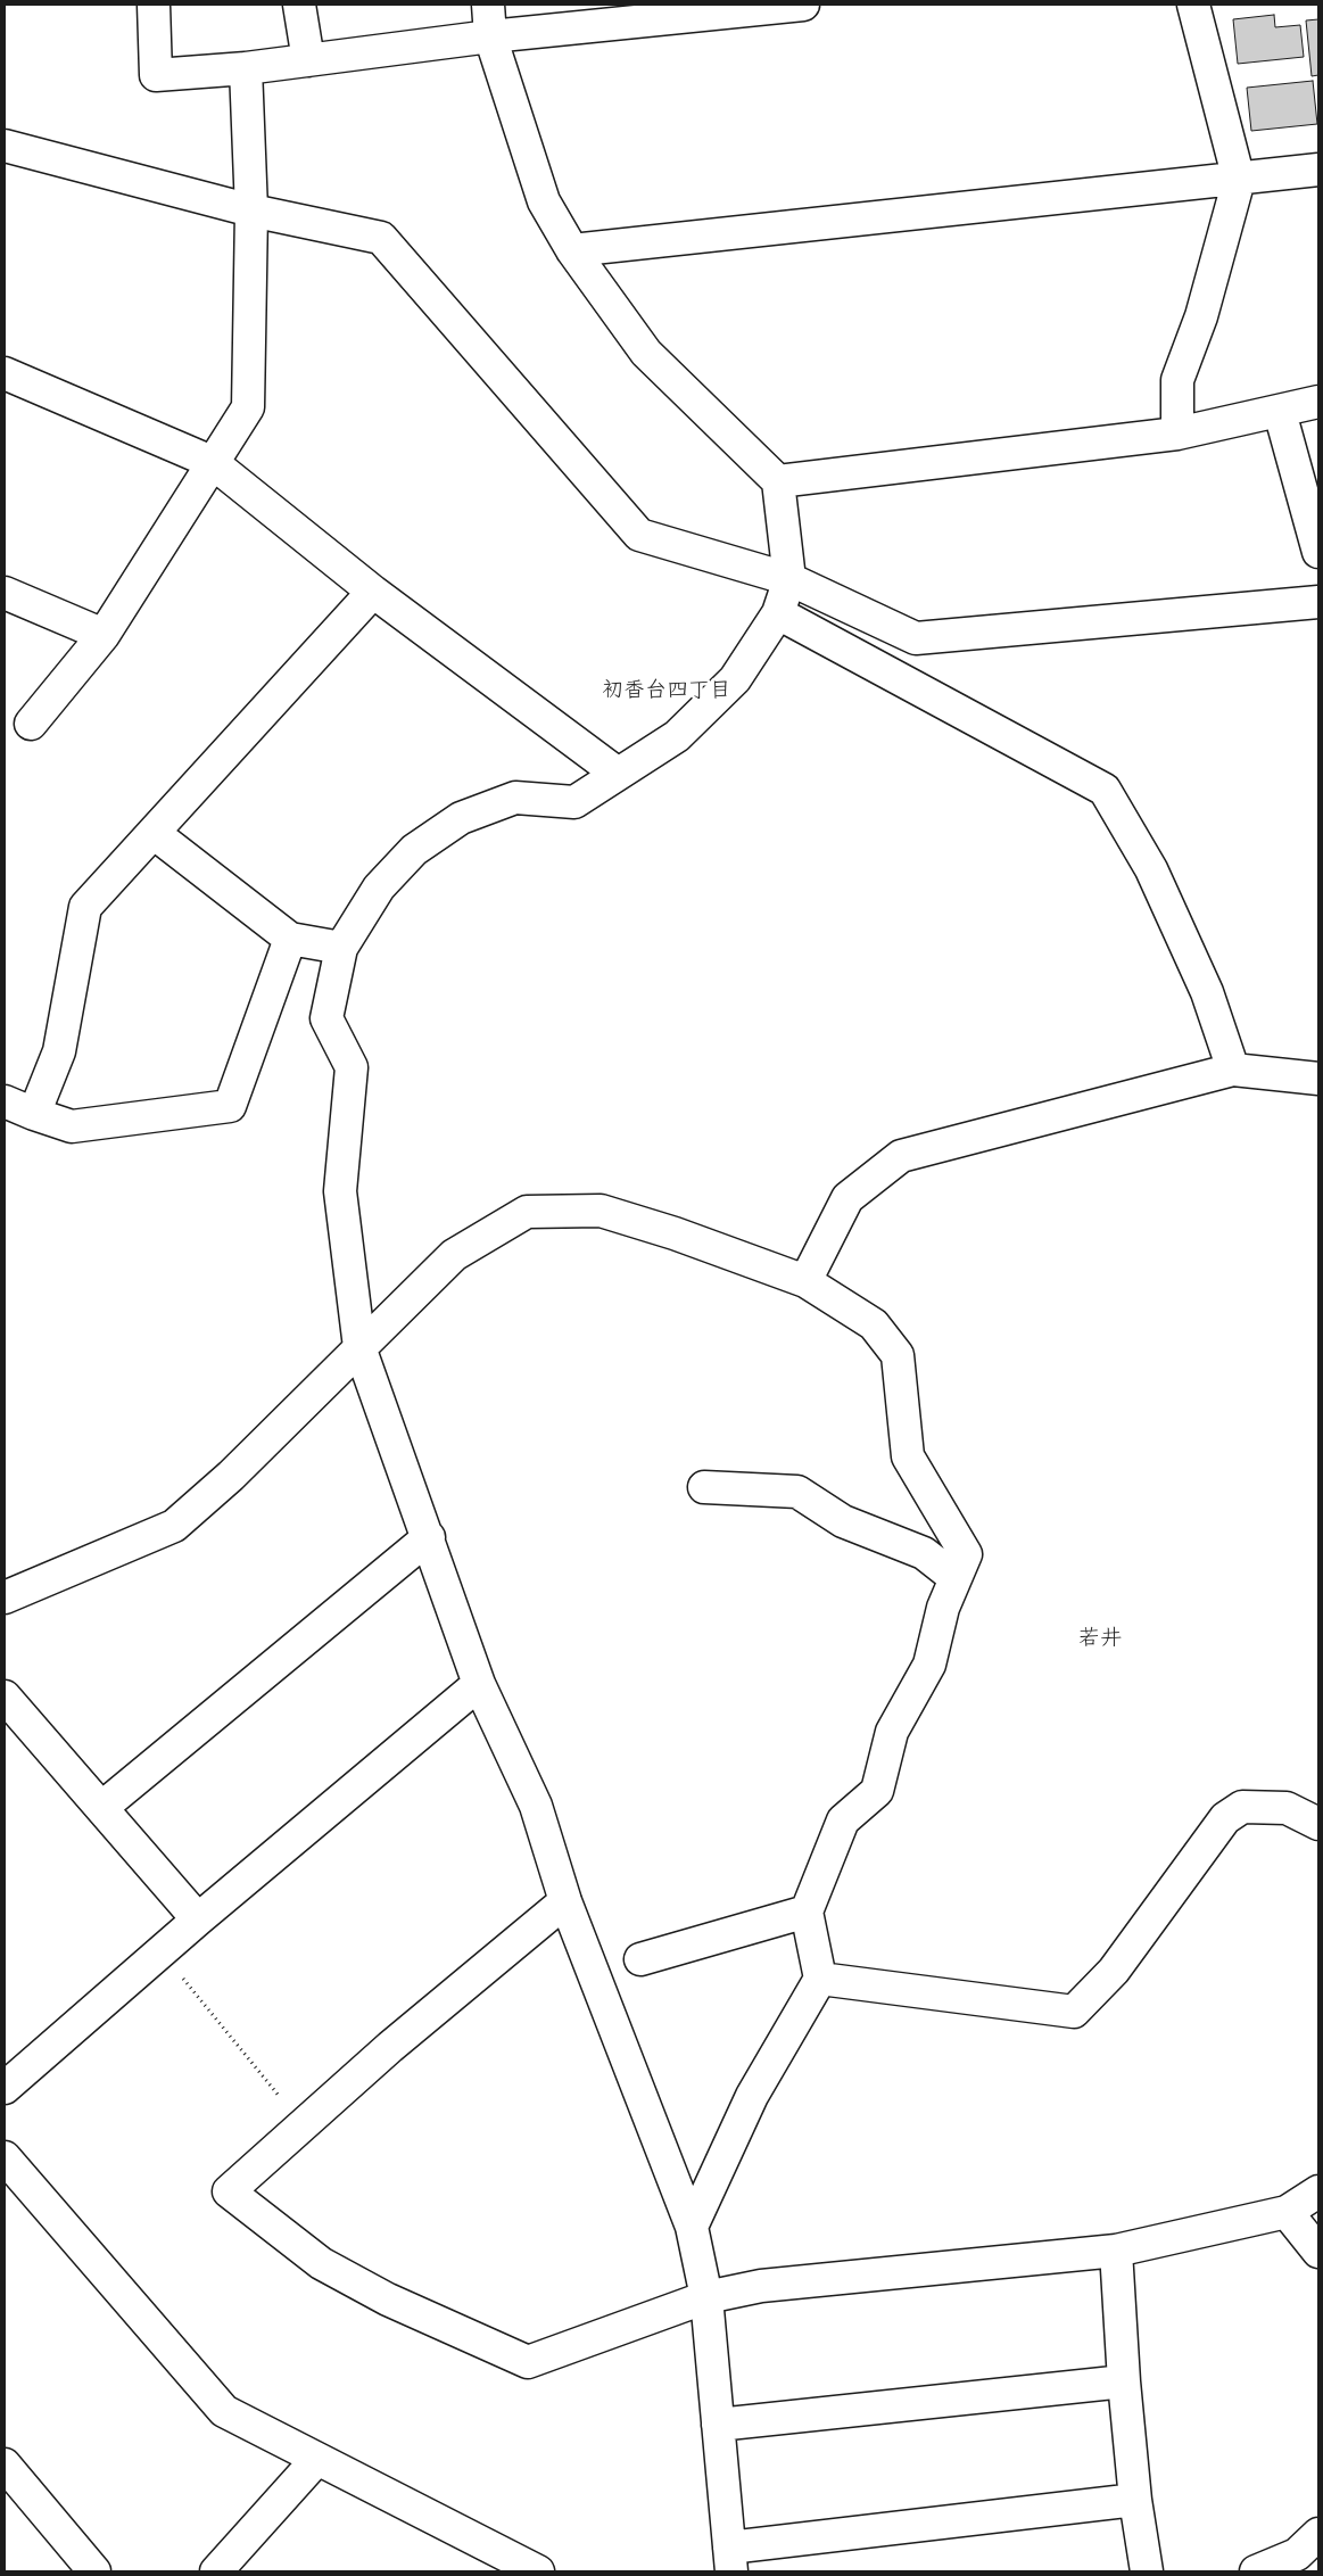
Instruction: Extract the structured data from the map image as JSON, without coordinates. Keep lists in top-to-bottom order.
{
  "districts": ["初香台四丁目", "若井"]
}
